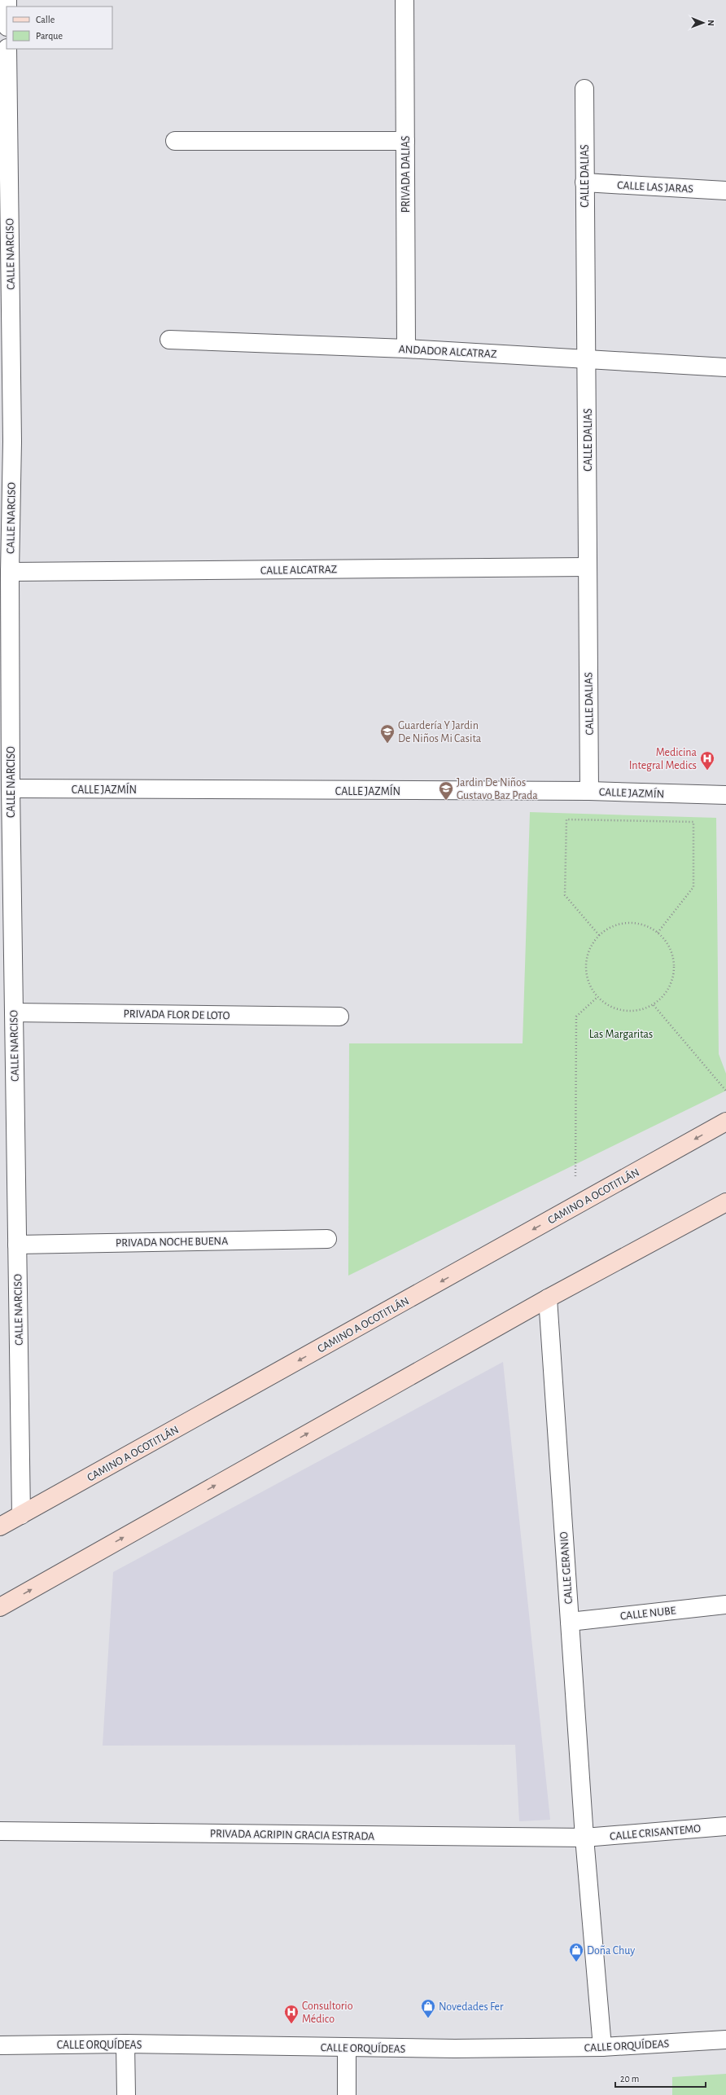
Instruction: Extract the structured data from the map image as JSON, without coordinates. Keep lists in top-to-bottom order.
{
  "streets": {
    "main road": ["CAMINO A OCOTITLÁN"],
    "street": [
      "PRIVADA DALIAS",
      "CALLE DALIAS",
      "CALLE LAS JARAS",
      "CALLE NARCISO",
      "ANDADOR ALCATRAZ",
      "CALLE ALCATRAZ",
      "CALLE JAZMÍN",
      "PRIVADA FLOR DE LOTO",
      "PRIVADA NOCHE BUENA",
      "CALLE GERANIO",
      "CALLE NUBE",
      "CALLE CRISANTEMO",
      "PRIVADA AGRIPIN GRACIA ESTRADA",
      "CALLE ORQUÍDEAS"
    ]
  },
  "crossings": [
    ["PRIVADA DALIAS", "ANDADOR ALCATRAZ"],
    ["CALLE DALIAS", "CALLE LAS JARAS"],
    ["CALLE DALIAS", "ANDADOR ALCATRAZ"],
    ["CALLE DALIAS", "CALLE ALCATRAZ"],
    ["CALLE DALIAS", "CALLE JAZMÍN"],
    ["CALLE NARCISO", "CALLE ALCATRAZ"],
    ["CALLE NARCISO", "CALLE JAZMÍN"],
    ["CALLE NARCISO", "PRIVADA FLOR DE LOTO"],
    ["CALLE NARCISO", "CAMINO A OCOTITLÁN"],
    ["CALLE NARCISO", "PRIVADA NOCHE BUENA"],
    ["CALLE GERANIO", "CALLE NUBE"],
    ["CALLE GERANIO", "CALLE CRISANTEMO"],
    ["CALLE GERANIO", "PRIVADA AGRIPIN GRACIA ESTRADA"],
    ["CALLE GERANIO", "CALLE ORQUÍDEAS"],
    ["CALLE CRISANTEMO", "PRIVADA AGRIPIN GRACIA ESTRADA"]
  ],
  "parks": ["Las Margaritas"],
  "places": {
    "school or university": ["Guardería Y Jardin De Niños Mi Casita", "Jardin De Niños Gustavo Baz Prada"],
    "hospital": ["Medicina Integral Medics", "Consultorio Médico"],
    "shop": ["Doña Chuy", "Novedades Fer"]
  },
  "legend": ["Calle", "Parque"],
  "scale_bar": "20 m",
  "north": "right"
}
